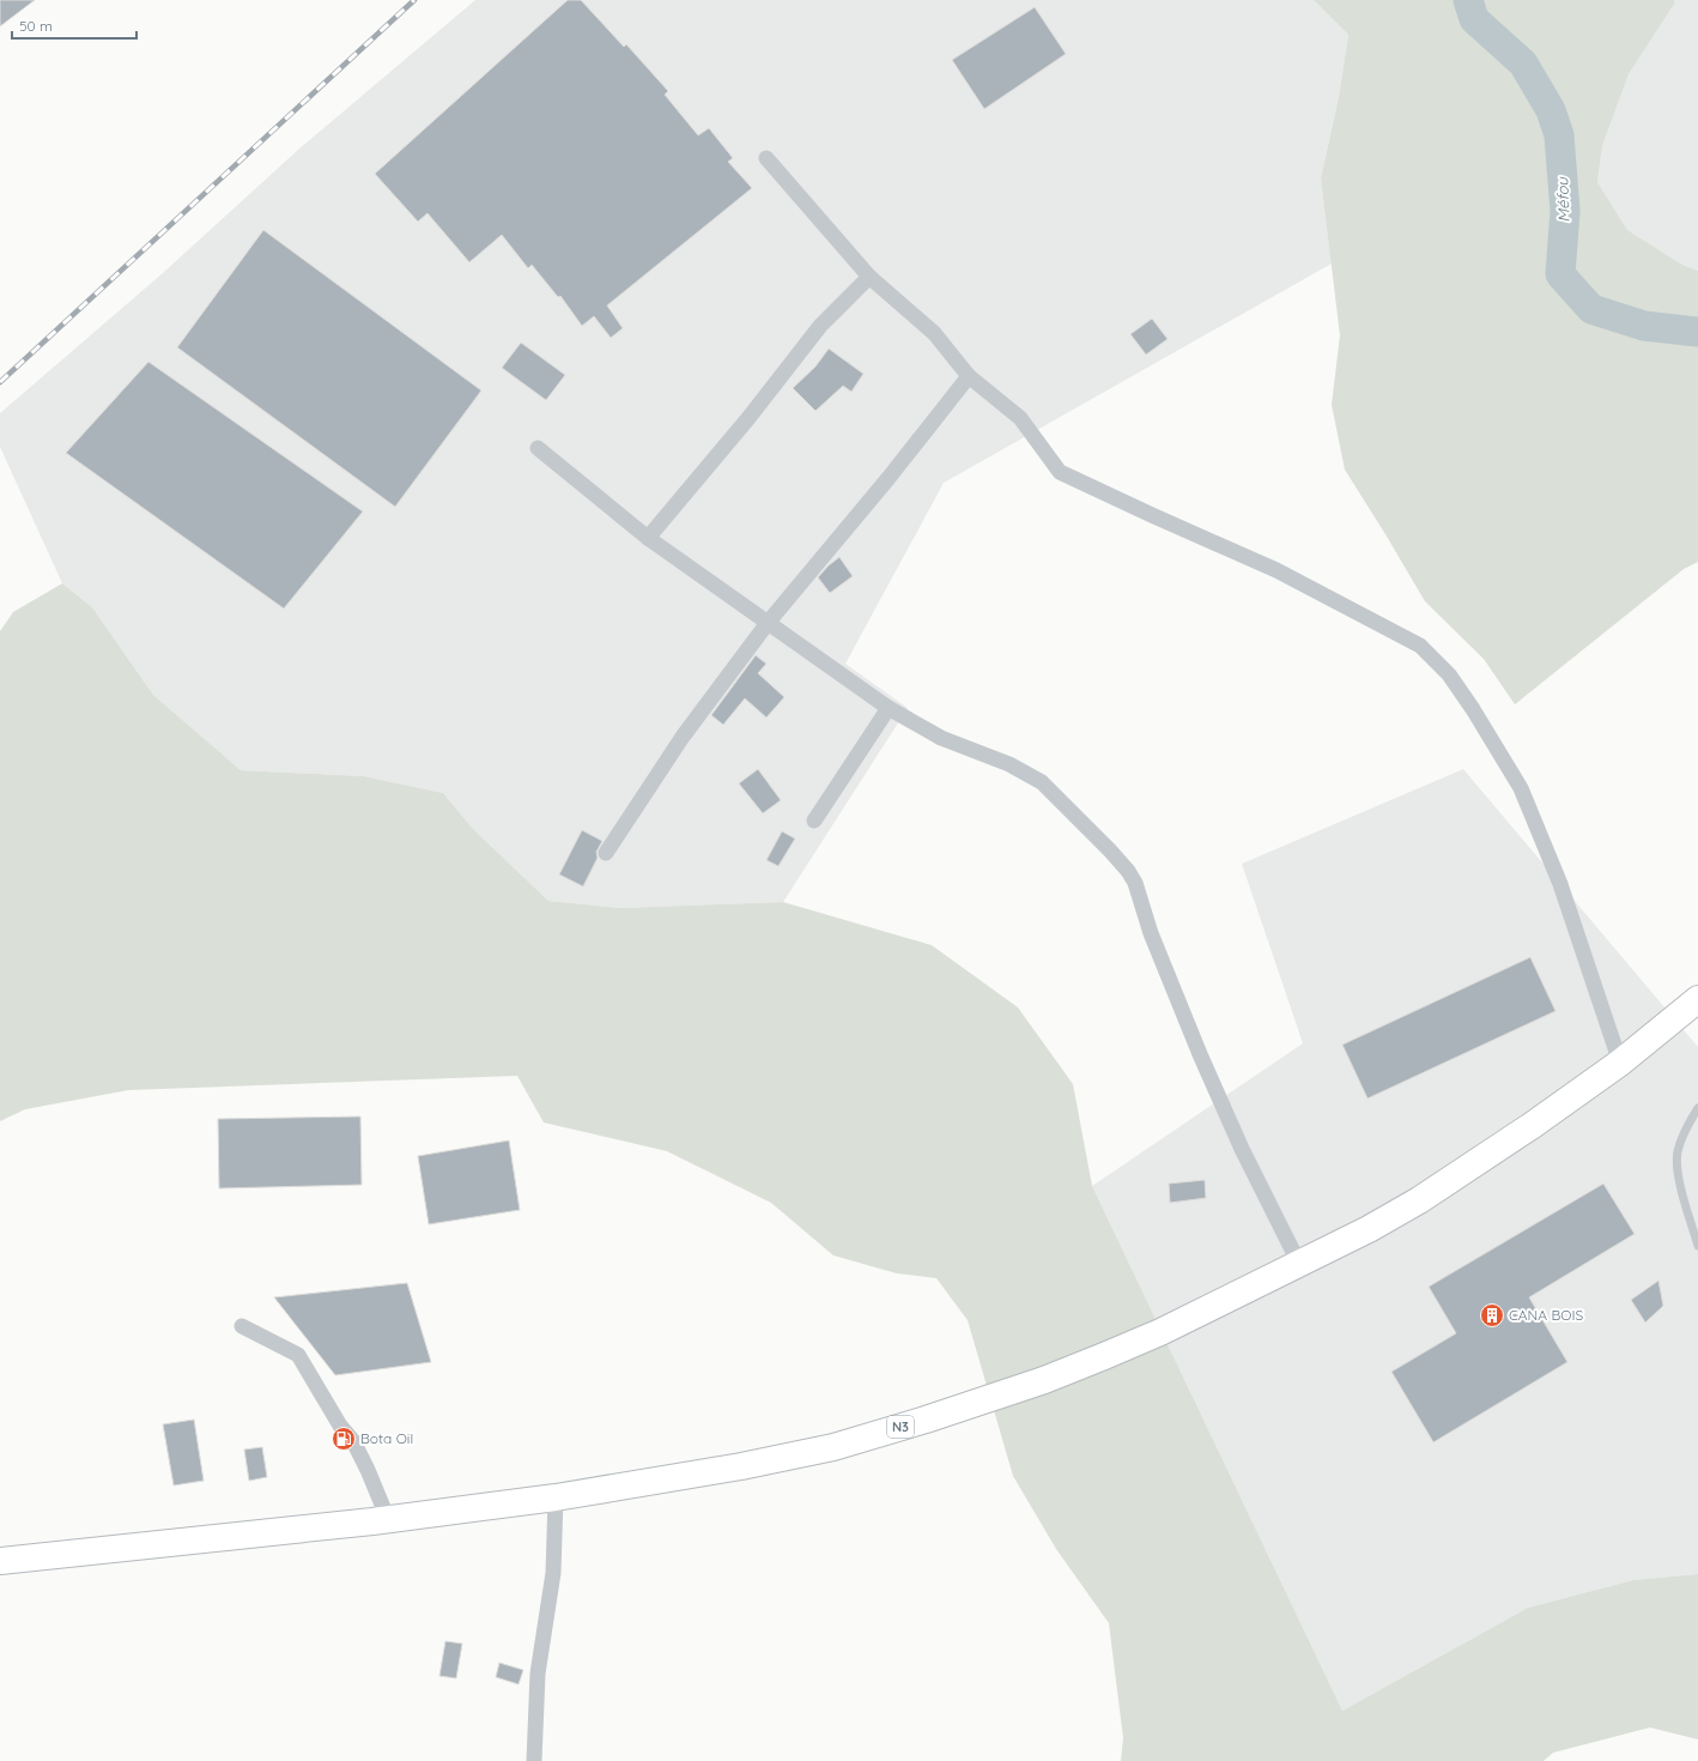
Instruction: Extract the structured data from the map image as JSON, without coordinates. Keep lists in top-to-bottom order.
{
  "streets": {
    "highway": ["N3"]
  },
  "water": ["Méfou"],
  "places": {
    "building": ["CANA BOIS"],
    "fuel station": ["Bota Oil"]
  },
  "scale_bar": "50 m"
}
